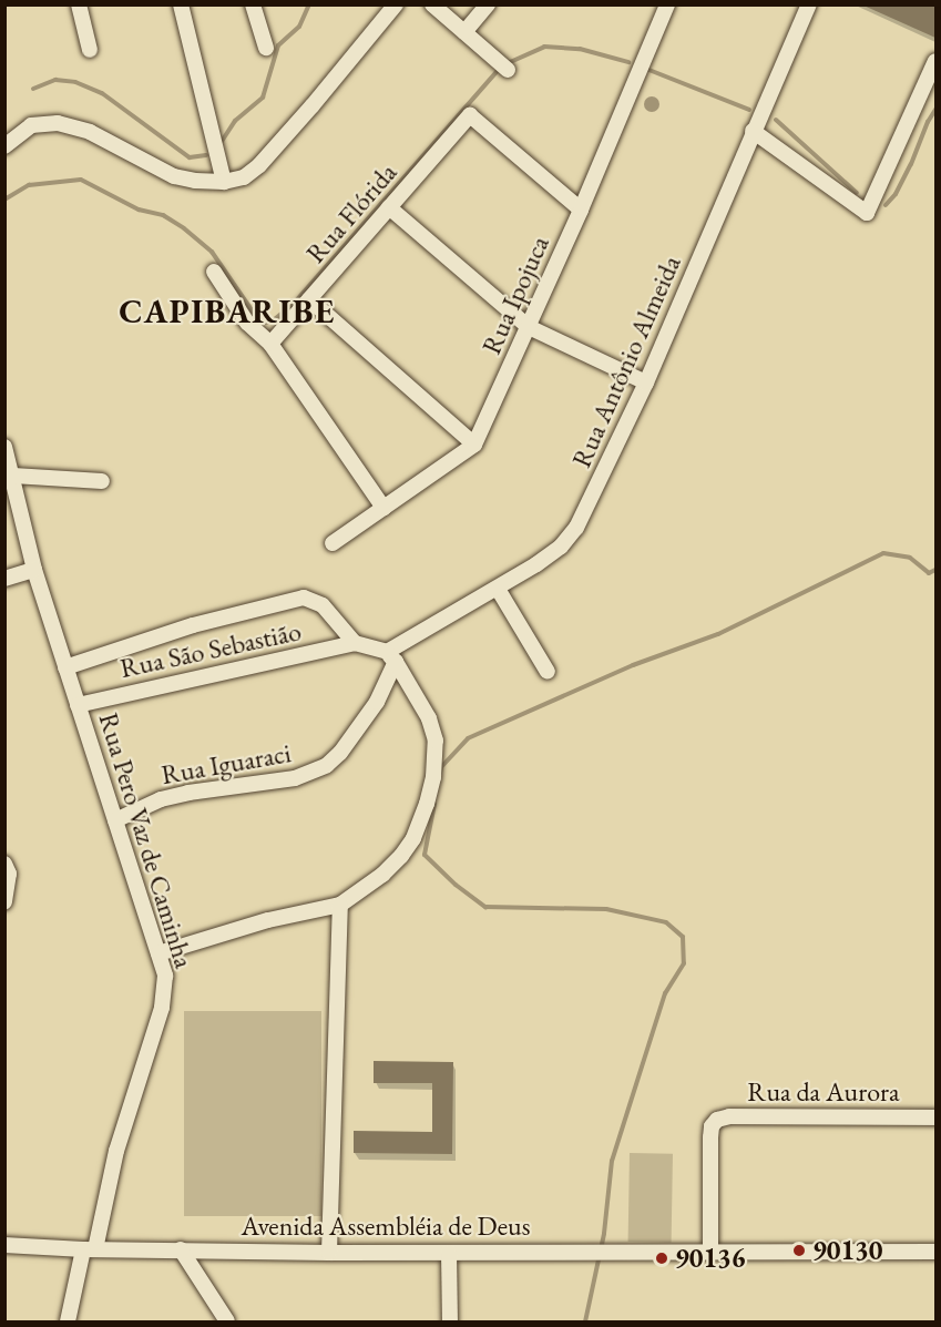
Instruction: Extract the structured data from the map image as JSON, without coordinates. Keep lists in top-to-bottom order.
{
  "streets": {
    "street": [
      "Rua Flórida",
      "Rua Ipojuca",
      "Rua Antônio Almeida",
      "Rua São Sebastião",
      "Rua Iguaraci",
      "Rua Pero Vaz de Caminha",
      "Rua da Aurora",
      "Avenida Assembléia de Deus"
    ]
  },
  "crossings": [
    ["Rua Flórida", "Rua Ipojuca"],
    ["Rua Antônio Almeida", "Rua Iguaraci"],
    ["Rua São Sebastião", "Rua Pero Vaz de Caminha"],
    ["Rua Iguaraci", "Rua Pero Vaz de Caminha"],
    ["Rua Pero Vaz de Caminha", "Avenida Assembléia de Deus"],
    ["Rua da Aurora", "Avenida Assembléia de Deus"]
  ],
  "districts": ["CAPIBARIBE"],
  "places": ["90130", "90136"]
}
